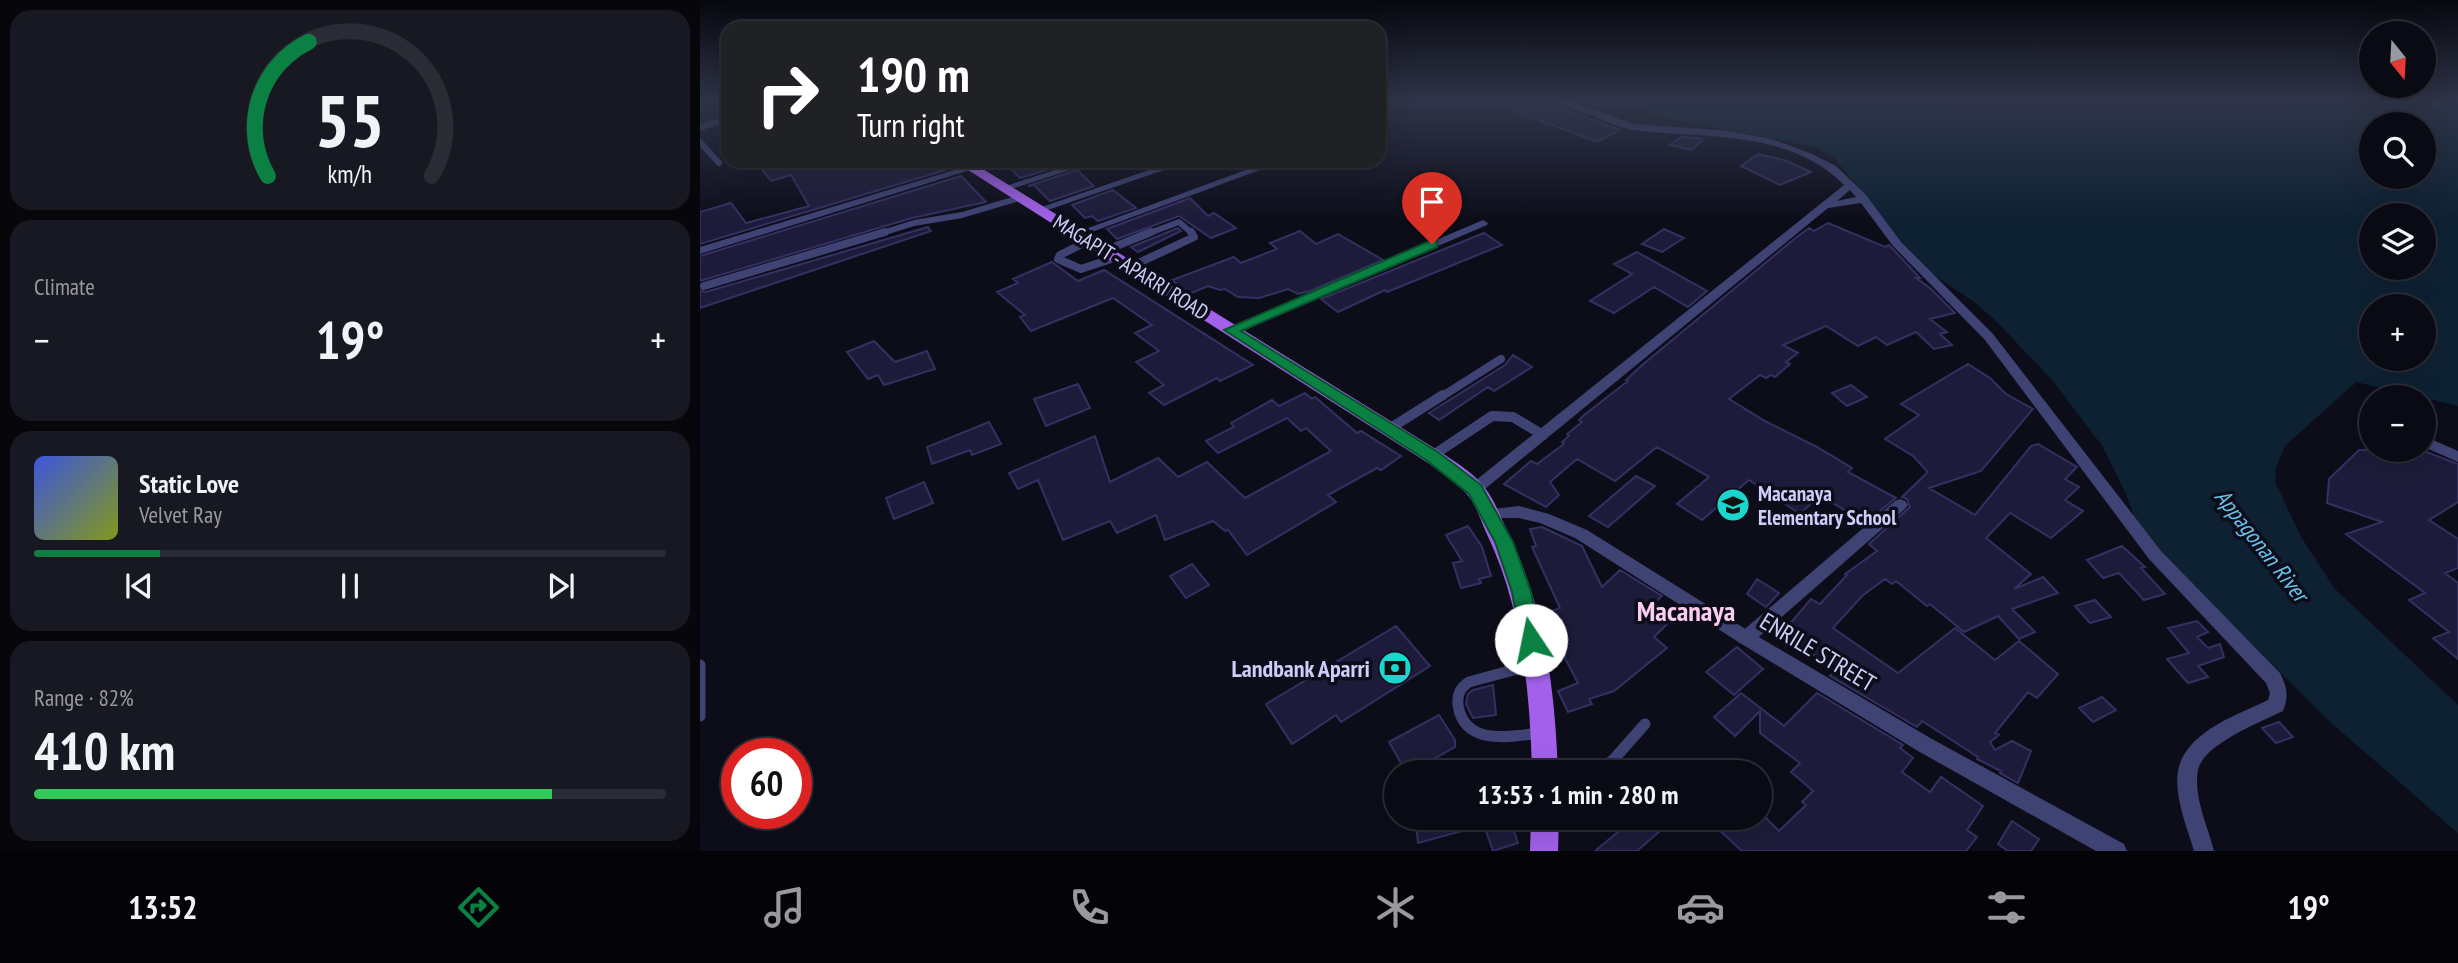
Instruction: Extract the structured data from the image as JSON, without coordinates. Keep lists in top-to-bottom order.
{
  "streets": {
    "main road": ["MAGAPIT - APARRI ROAD"],
    "street": ["ENRILE STREET"]
  },
  "crossings": [
    ["MAGAPIT - APARRI ROAD", "ENRILE STREET"]
  ],
  "districts": ["Macanaya"],
  "water": ["Appagonan River"],
  "places": {
    "school or university": ["Macanaya Elementary School"],
    "bank": ["Landbank Aparri"]
  },
  "north": "bottom",
  "page": {
    "map_buttons": ["+", "−"],
    "turn": ["190 m", "Turn right"],
    "tile": [
      "Climate",
      ["Range · 82%", "410 km"]
    ],
    "heat": ["−", "19°", "+"],
    "song": ["Static Love", "Velvet Ray"],
    "limit": "60",
    "trip": "13:53 · 1 min · 280 m",
    "tabs": ["13:52", "19°"],
    "gauge": ["55", "km/h"]
  }
}
